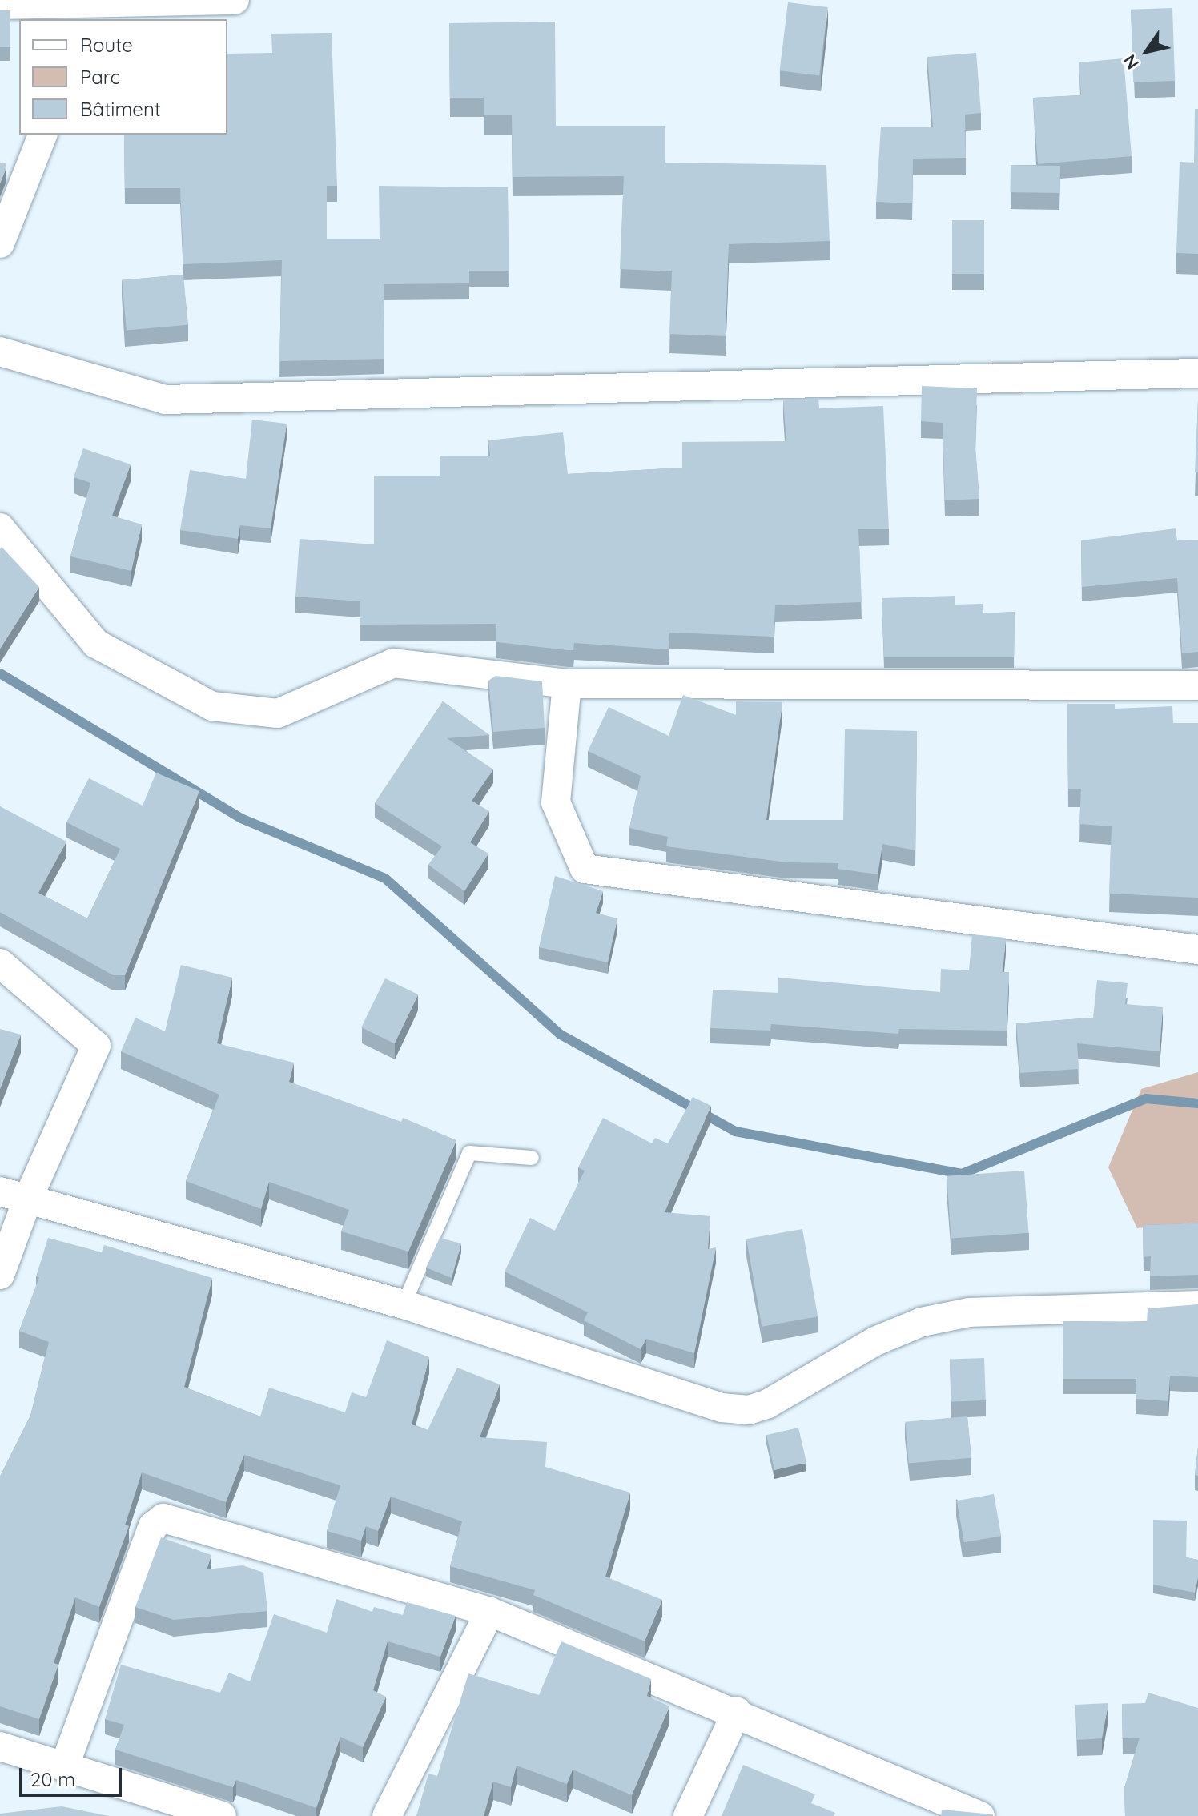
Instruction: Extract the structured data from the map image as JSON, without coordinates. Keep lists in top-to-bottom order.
{
  "legend": ["Route", "Parc", "Bâtiment"],
  "scale_bar": "20 m",
  "north": "bottom left"
}
